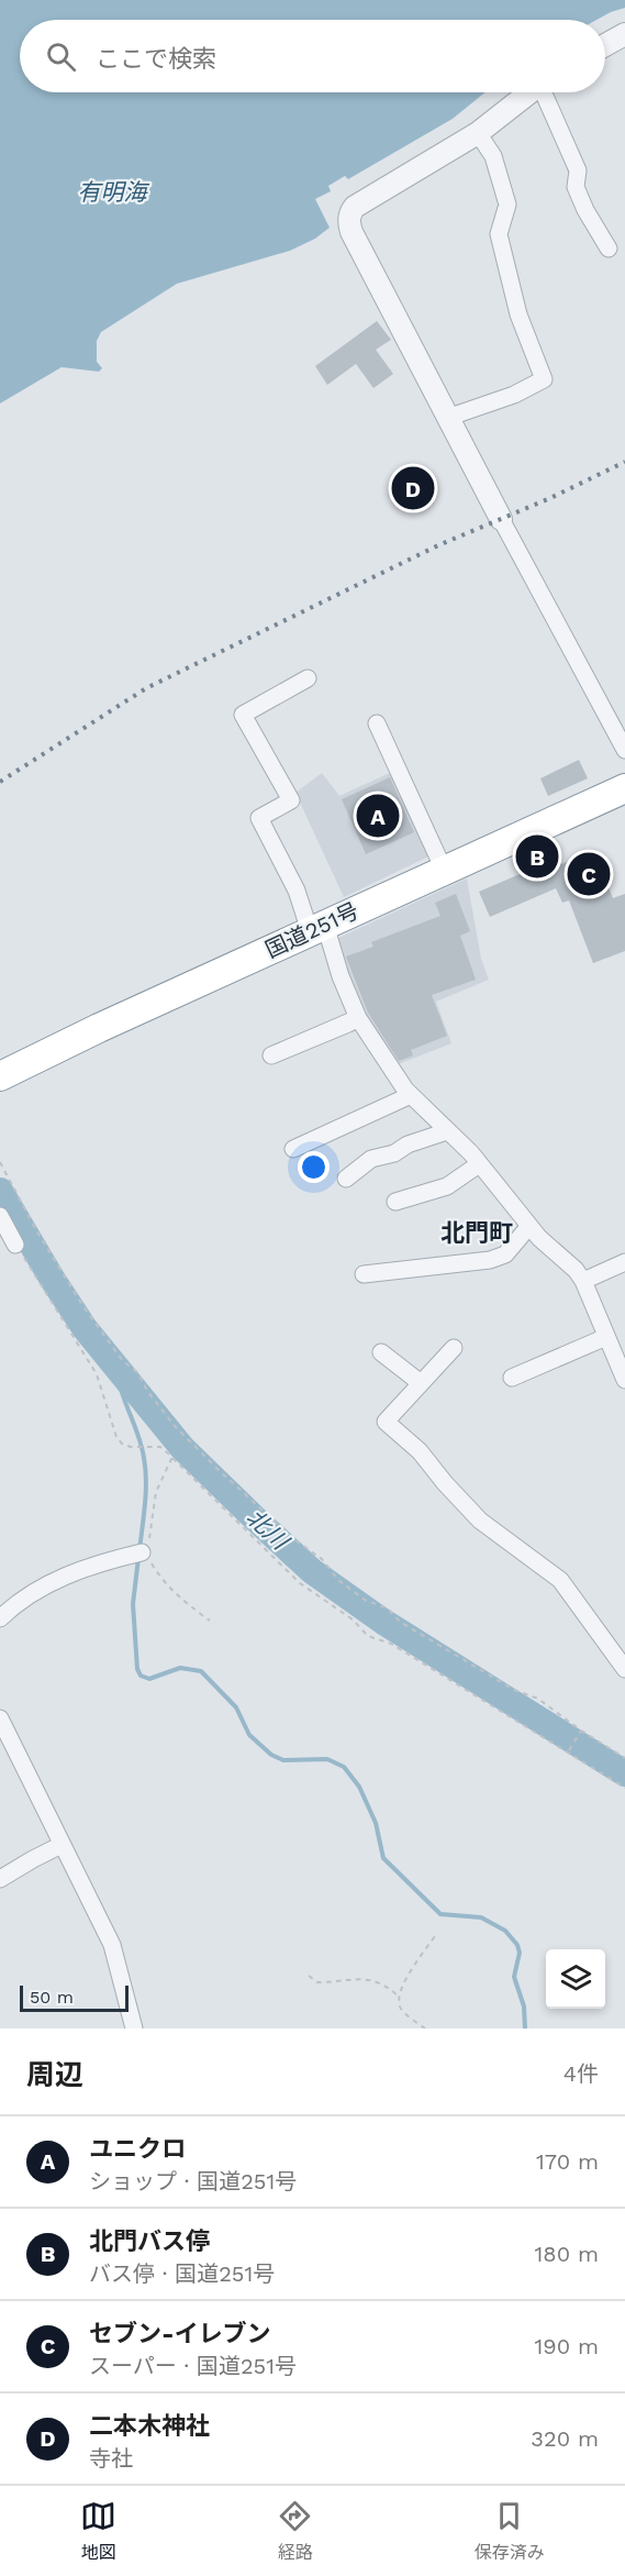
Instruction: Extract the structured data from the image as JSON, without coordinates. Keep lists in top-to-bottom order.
{
  "streets": {
    "highway": ["国道251号"]
  },
  "districts": ["北門町"],
  "water": ["有明海", "北川"],
  "scale_bar": "50 m",
  "page": {
    "search": "ここで検索",
    "pins": [
      "D",
      "A",
      "B",
      "C"
    ],
    "scale": "50 m",
    "heading": ["周辺", "4件"],
    "list": [
      {
        "mark": "A",
        "name": "ユニクロ",
        "note": "ショップ · 国道251号",
        "value": "170 m"
      },
      {
        "mark": "B",
        "name": "北門バス停",
        "note": "バス停 · 国道251号",
        "value": "180 m"
      },
      {
        "mark": "C",
        "name": "セブン-イレブン",
        "note": "スーパー · 国道251号",
        "value": "190 m"
      },
      {
        "mark": "D",
        "name": "二本木神社",
        "note": "寺社",
        "value": "320 m"
      }
    ],
    "nav": ["地図", "経路", "保存済み"]
  }
}
